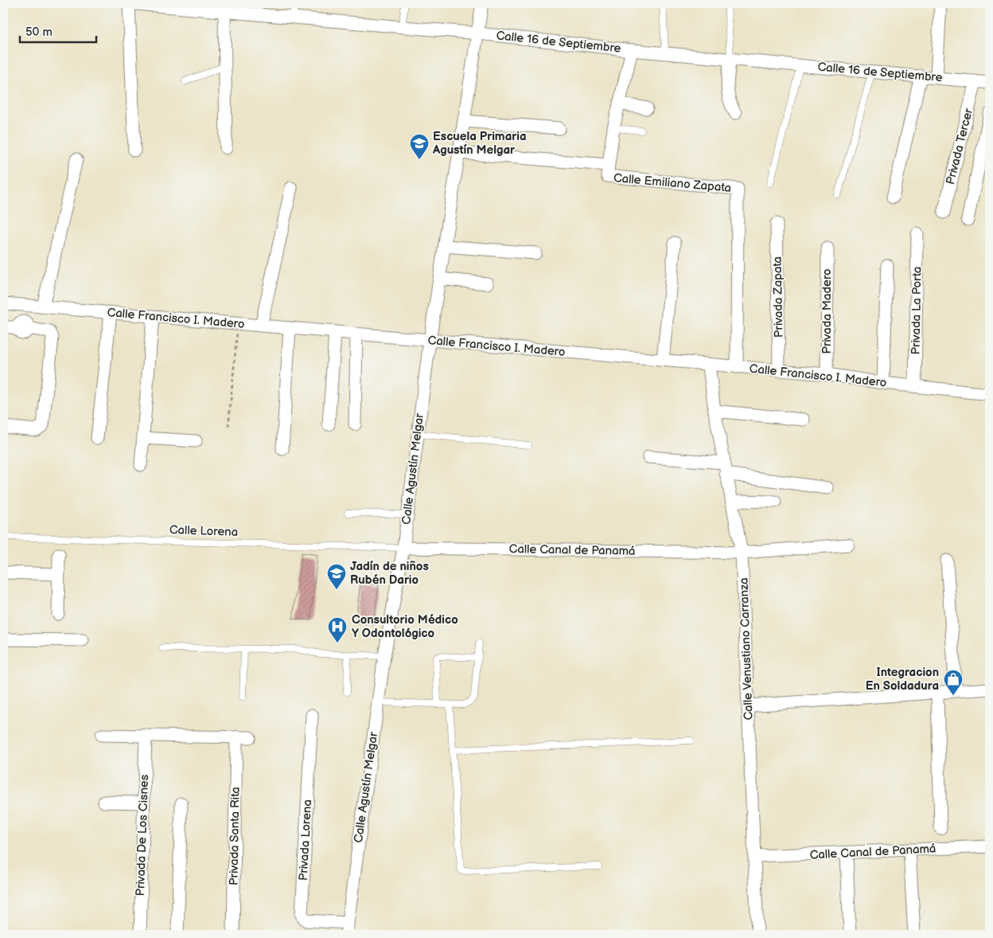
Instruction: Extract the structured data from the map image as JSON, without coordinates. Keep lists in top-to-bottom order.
{
  "streets": {
    "street": [
      "Calle 16 de Septiembre",
      "Privada Tercer",
      "Calle Emiliano Zapata",
      "Privada Zapata",
      "Privada La Porta",
      "Privada Madero",
      "Calle Francisco I. Madero",
      "Calle Agustín Melgar",
      "Calle Canal de Panamá",
      "Calle Venustiano Carranza",
      "Privada De Los Cisnes",
      "Privada Santa Rita",
      "Privada Lorena"
    ],
    "lane": ["Calle Lorena"]
  },
  "crossings": [
    ["Calle 16 de Septiembre", "Privada Tercer"],
    ["Calle 16 de Septiembre", "Calle Emiliano Zapata"],
    ["Calle 16 de Septiembre", "Calle Agustín Melgar"],
    ["Calle Emiliano Zapata", "Calle Francisco I. Madero"],
    ["Privada Zapata", "Calle Francisco I. Madero"],
    ["Privada La Porta", "Calle Francisco I. Madero"],
    ["Privada Madero", "Calle Francisco I. Madero"],
    ["Calle Francisco I. Madero", "Calle Agustín Melgar"],
    ["Calle Francisco I. Madero", "Calle Venustiano Carranza"],
    ["Calle Agustín Melgar", "Calle Lorena"],
    ["Calle Agustín Melgar", "Calle Canal de Panamá"],
    ["Calle Agustín Melgar", "Privada Lorena"],
    ["Calle Lorena", "Calle Canal de Panamá"],
    ["Calle Canal de Panamá", "Calle Venustiano Carranza"]
  ],
  "places": {
    "school or university": ["Escuela Primaria Agustín Melgar", "Jadín de niños Rubén Dario"],
    "hospital": ["Consultorio Médico Y Odontológico"],
    "shop": ["Integracion En Soldadura"]
  },
  "scale_bar": "50 m"
}
